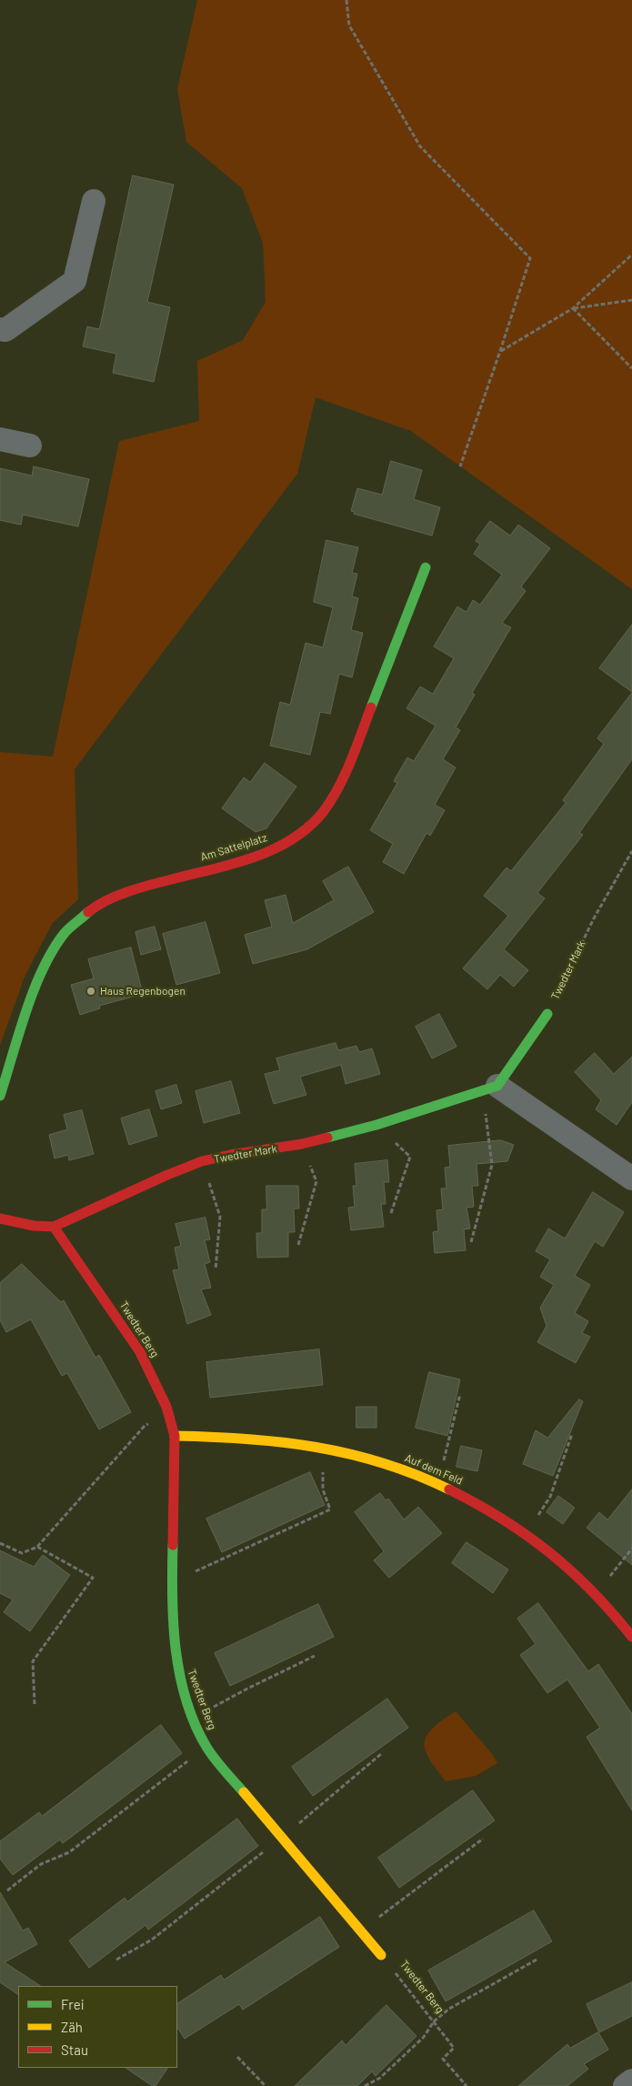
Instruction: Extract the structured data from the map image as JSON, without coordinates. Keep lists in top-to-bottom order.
{
  "streets": {
    "street": [
      "Am Sattelplatz",
      "Twedter Mark",
      "Twedter Berg",
      "Auf dem Feld"
    ]
  },
  "crossings": [
    ["Twedter Mark", "Twedter Berg"],
    ["Twedter Berg", "Auf dem Feld"]
  ],
  "places": ["Haus Regenbogen"],
  "legend": ["Frei", "Zäh", "Stau"]
}
